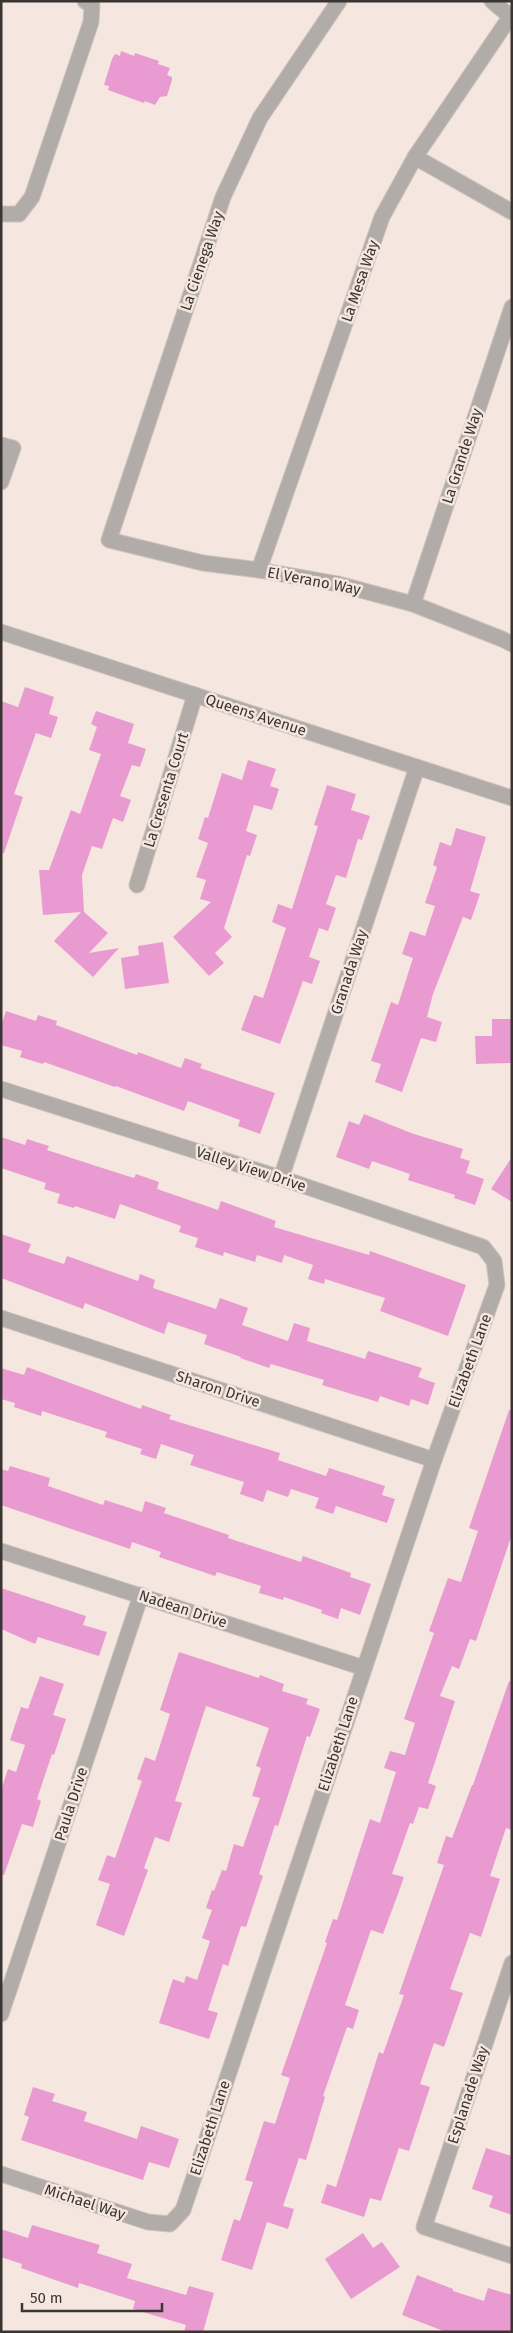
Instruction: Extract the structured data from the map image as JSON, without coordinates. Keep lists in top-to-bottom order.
{
  "streets": {
    "street": [
      "La Cienega Way",
      "La Mesa Way",
      "La Grande Way",
      "El Verano Way",
      "Queens Avenue",
      "La Cresenta Court",
      "Granada Way",
      "Valley View Drive",
      "Elizabeth Lane",
      "Sharon Drive",
      "Nadean Drive",
      "Paula Drive",
      "Esplanade Way",
      "Michael Way"
    ]
  },
  "crossings": [
    ["La Cienega Way", "El Verano Way"],
    ["La Mesa Way", "El Verano Way"],
    ["La Grande Way", "El Verano Way"],
    ["Queens Avenue", "La Cresenta Court"],
    ["Queens Avenue", "Granada Way"],
    ["Granada Way", "Valley View Drive"],
    ["Valley View Drive", "Elizabeth Lane"],
    ["Elizabeth Lane", "Sharon Drive"],
    ["Elizabeth Lane", "Nadean Drive"],
    ["Elizabeth Lane", "Michael Way"],
    ["Nadean Drive", "Paula Drive"]
  ],
  "scale_bar": "50 m"
}
